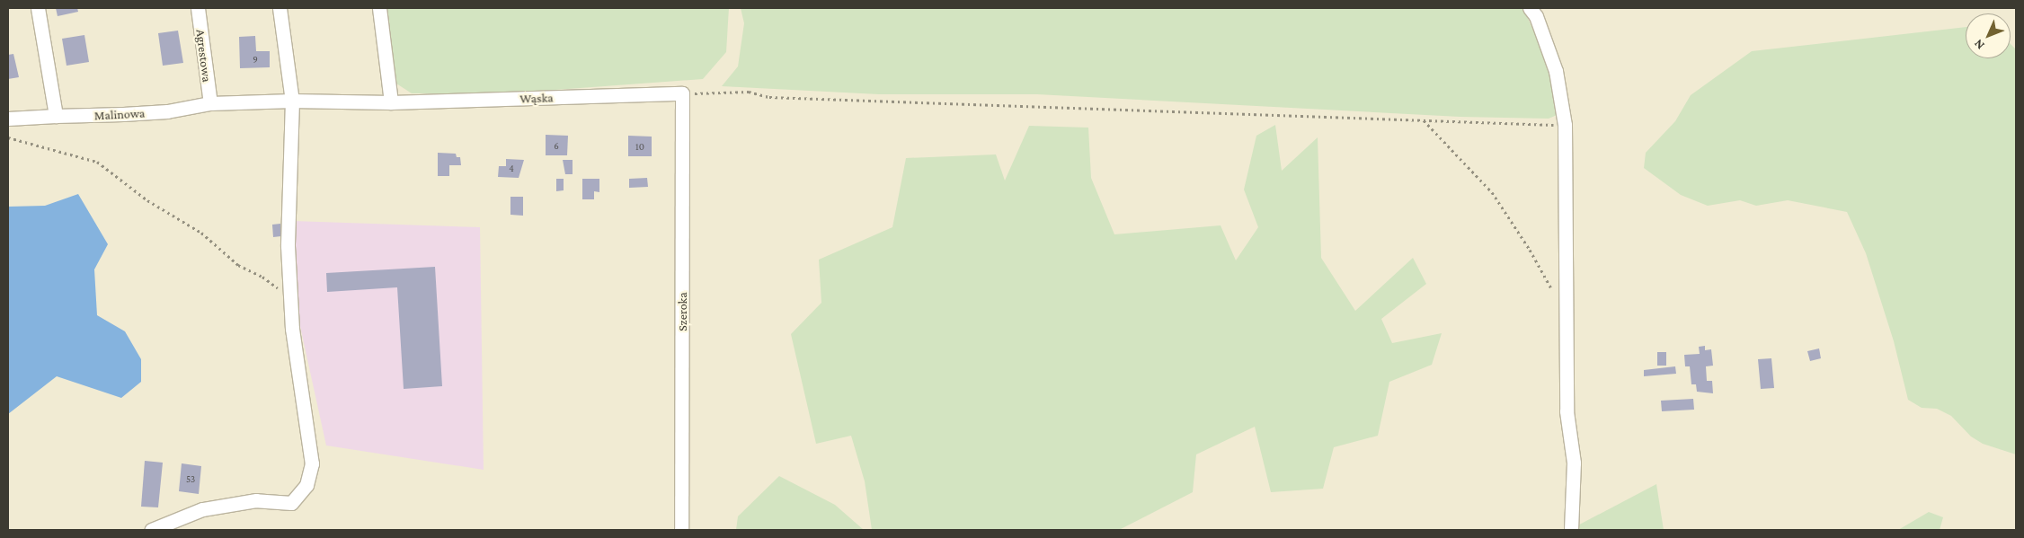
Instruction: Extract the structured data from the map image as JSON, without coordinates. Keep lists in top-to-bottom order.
{
  "streets": {
    "street": [
      "Agrestowa",
      "Wąska",
      "Malinowa",
      "Szeroka"
    ]
  },
  "crossings": [
    ["Agrestowa", "Malinowa"],
    ["Wąska", "Malinowa"],
    ["Wąska", "Szeroka"]
  ],
  "house_numbers": [
    "9",
    "6",
    "10",
    "4",
    "53"
  ],
  "north": "bottom left"
}
